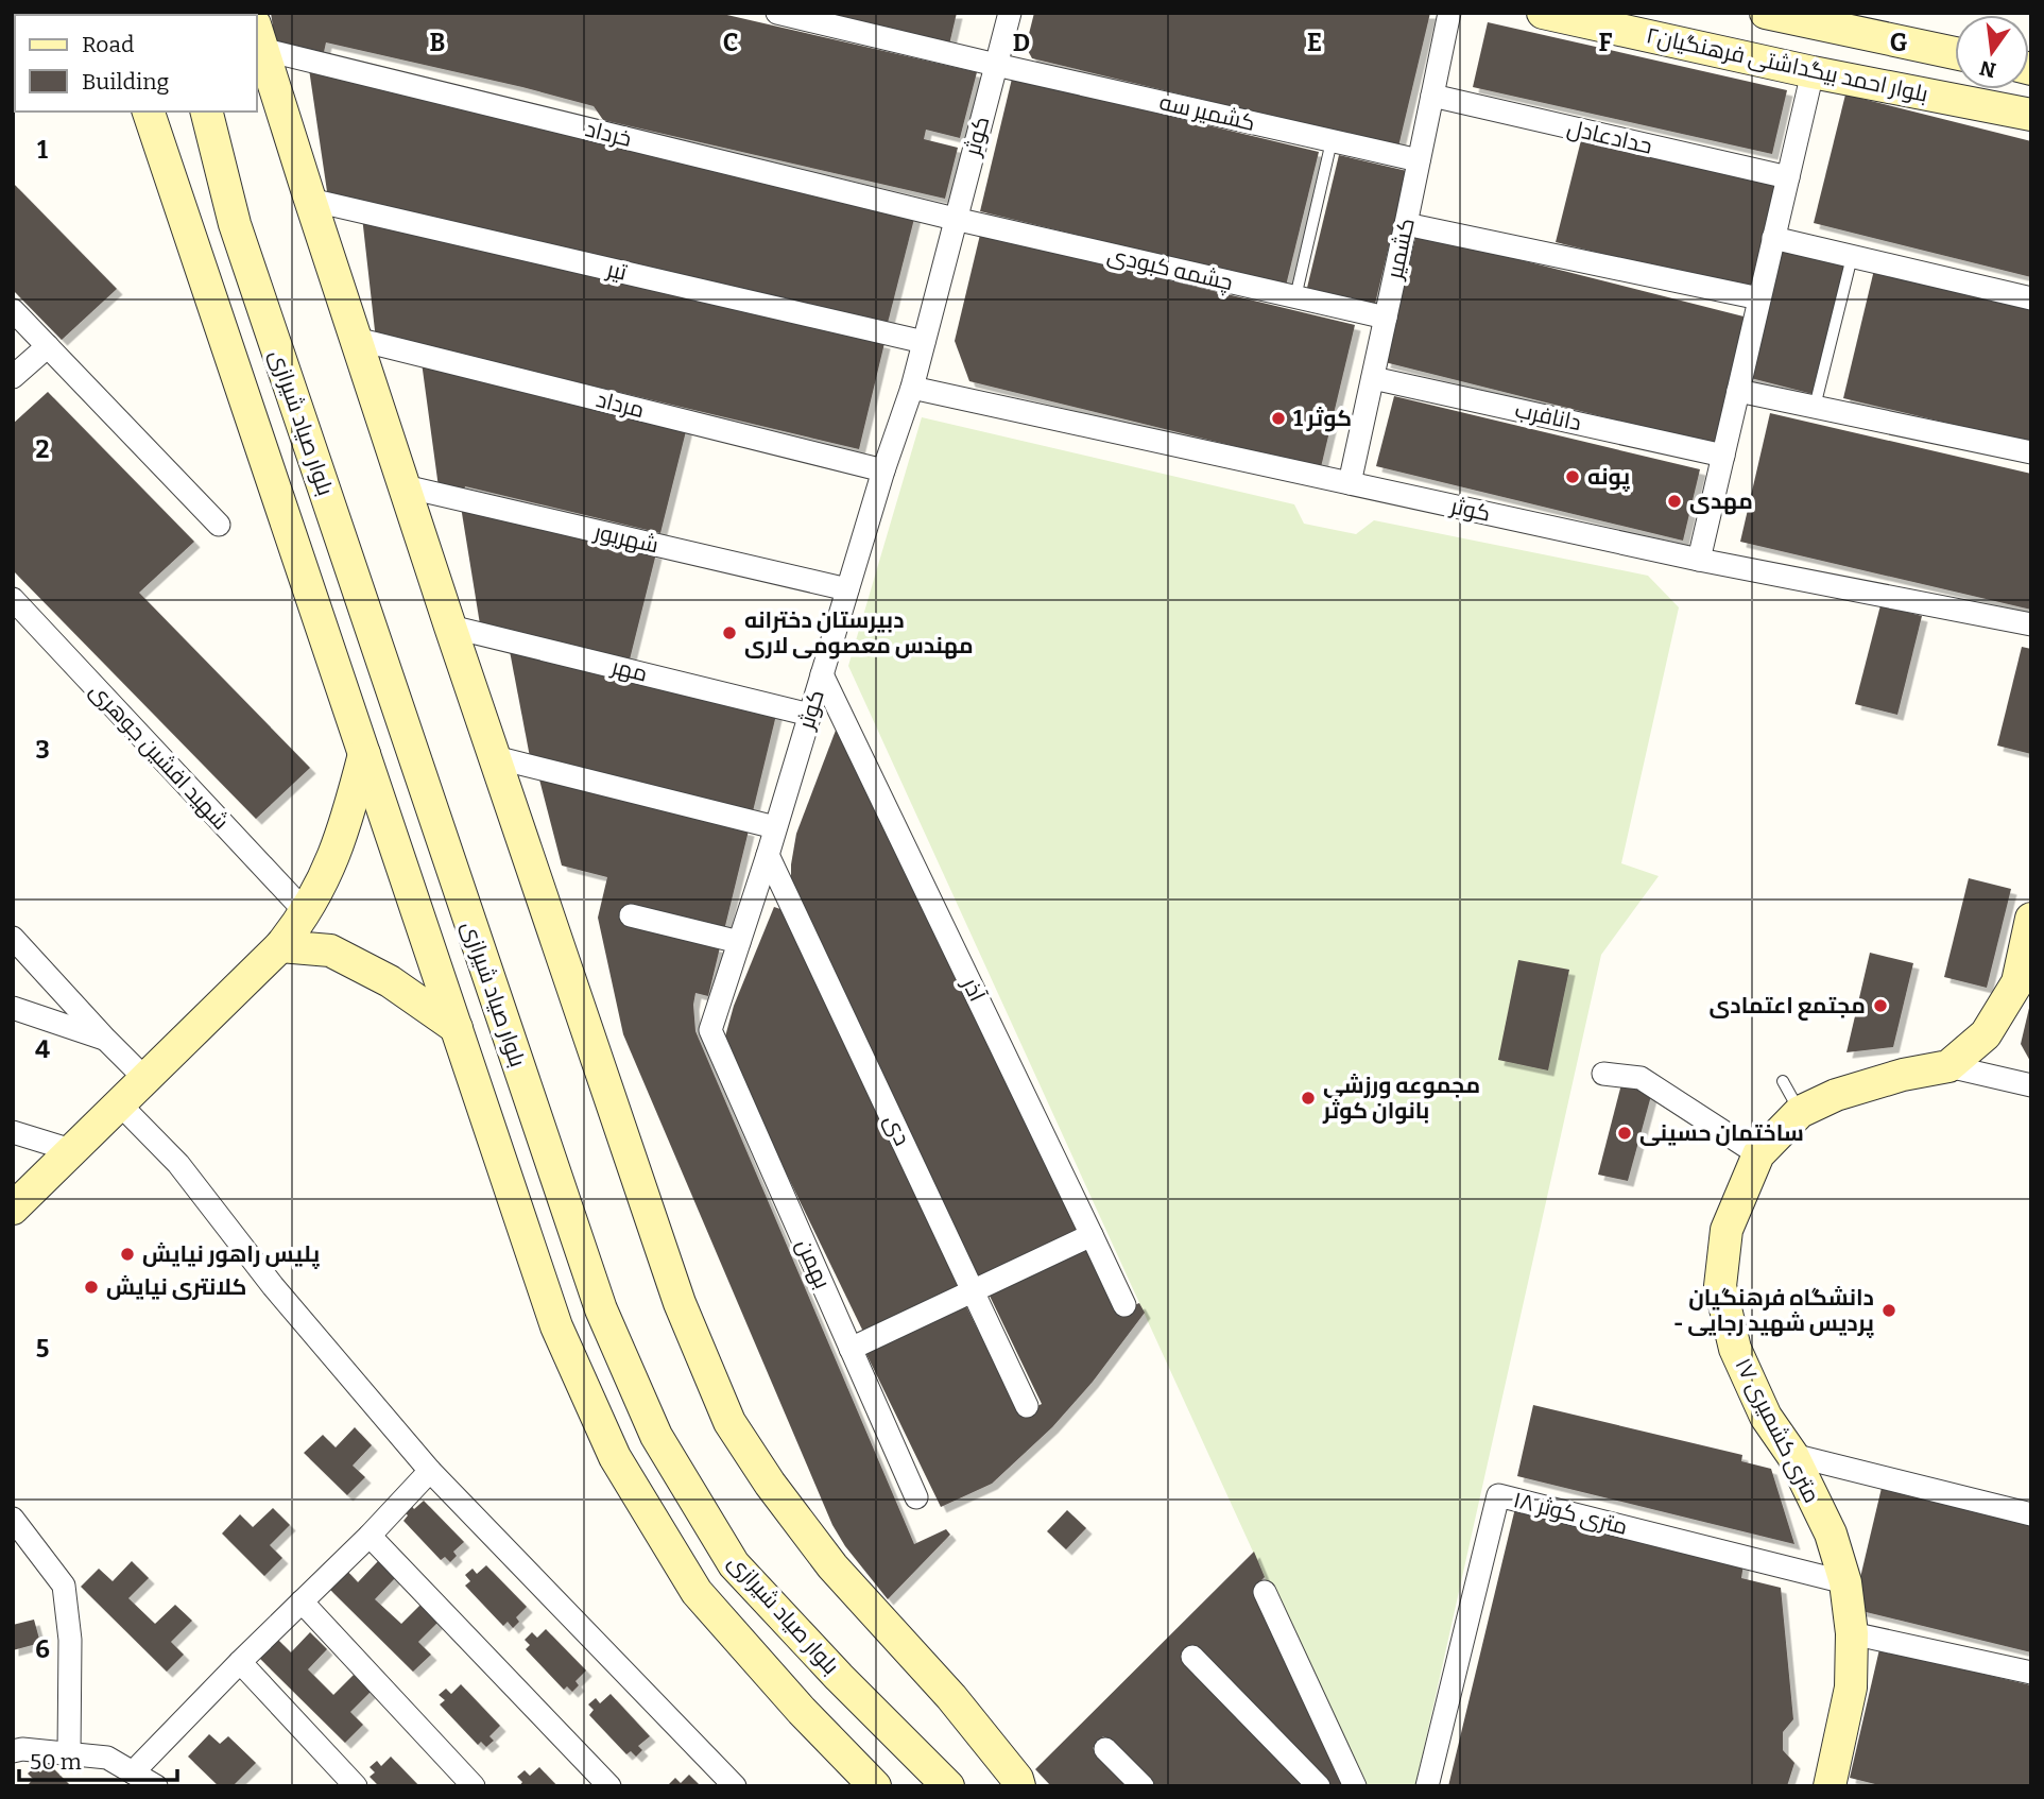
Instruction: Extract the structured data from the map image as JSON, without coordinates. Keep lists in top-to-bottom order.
{
  "streets": {
    "main road": ["بلوار احمد بیگداشتی فرهنگیان۲", "بلوار صیاد شیرازی", "۱۷ متری کشمیری"],
    "street": [
      "کشمیر سه",
      "خرداد",
      "کوثر",
      "حدادعادل",
      "کشمیر",
      "چشمه کبودی",
      "تیر",
      "مرداد",
      "دانافرب",
      "شهریور",
      "مهر",
      "شهید افشین جوهری",
      "آذر",
      "دی",
      "بهمن",
      "۱۸ متری کوثر"
    ]
  },
  "crossings": [
    ["کشمیر سه", "کوثر"],
    ["کشمیر سه", "کشمیر"],
    ["خرداد", "کوثر"],
    ["خرداد", "چشمه کبودی"],
    ["کوثر", "کشمیر"],
    ["کوثر", "چشمه کبودی"],
    ["کوثر", "تیر"],
    ["کوثر", "مرداد"],
    ["کوثر", "شهریور"],
    ["کوثر", "مهر"],
    ["کوثر", "آذر"],
    ["کوثر", "دی"],
    ["کوثر", "بهمن"],
    ["حدادعادل", "کشمیر"],
    ["کشمیر", "چشمه کبودی"],
    ["کشمیر", "دانافرب"],
    ["۱۷ متری کشمیری", "۱۸ متری کوثر"]
  ],
  "places": [
    "کوثر 1",
    "پونه",
    "مهدی",
    "دبیرستان دخترانه مهندس معصومی لاری",
    "مجتمع اعتمادی",
    "مجموعه ورزشی بانوان کوثر",
    "ساختمان حسینی",
    "پلیس راهور نیایش",
    "کلانتری نیایش",
    "دانشگاه فرهنگیان - پردیس شهید رجایی"
  ],
  "legend": ["Road", "Building"],
  "scale_bar": "50 m",
  "north": "bottom",
  "grid": {
    "columns": [
      "B",
      "C",
      "D",
      "E",
      "F",
      "G"
    ],
    "rows": [
      "1",
      "2",
      "3",
      "4",
      "5",
      "6"
    ]
  }
}
